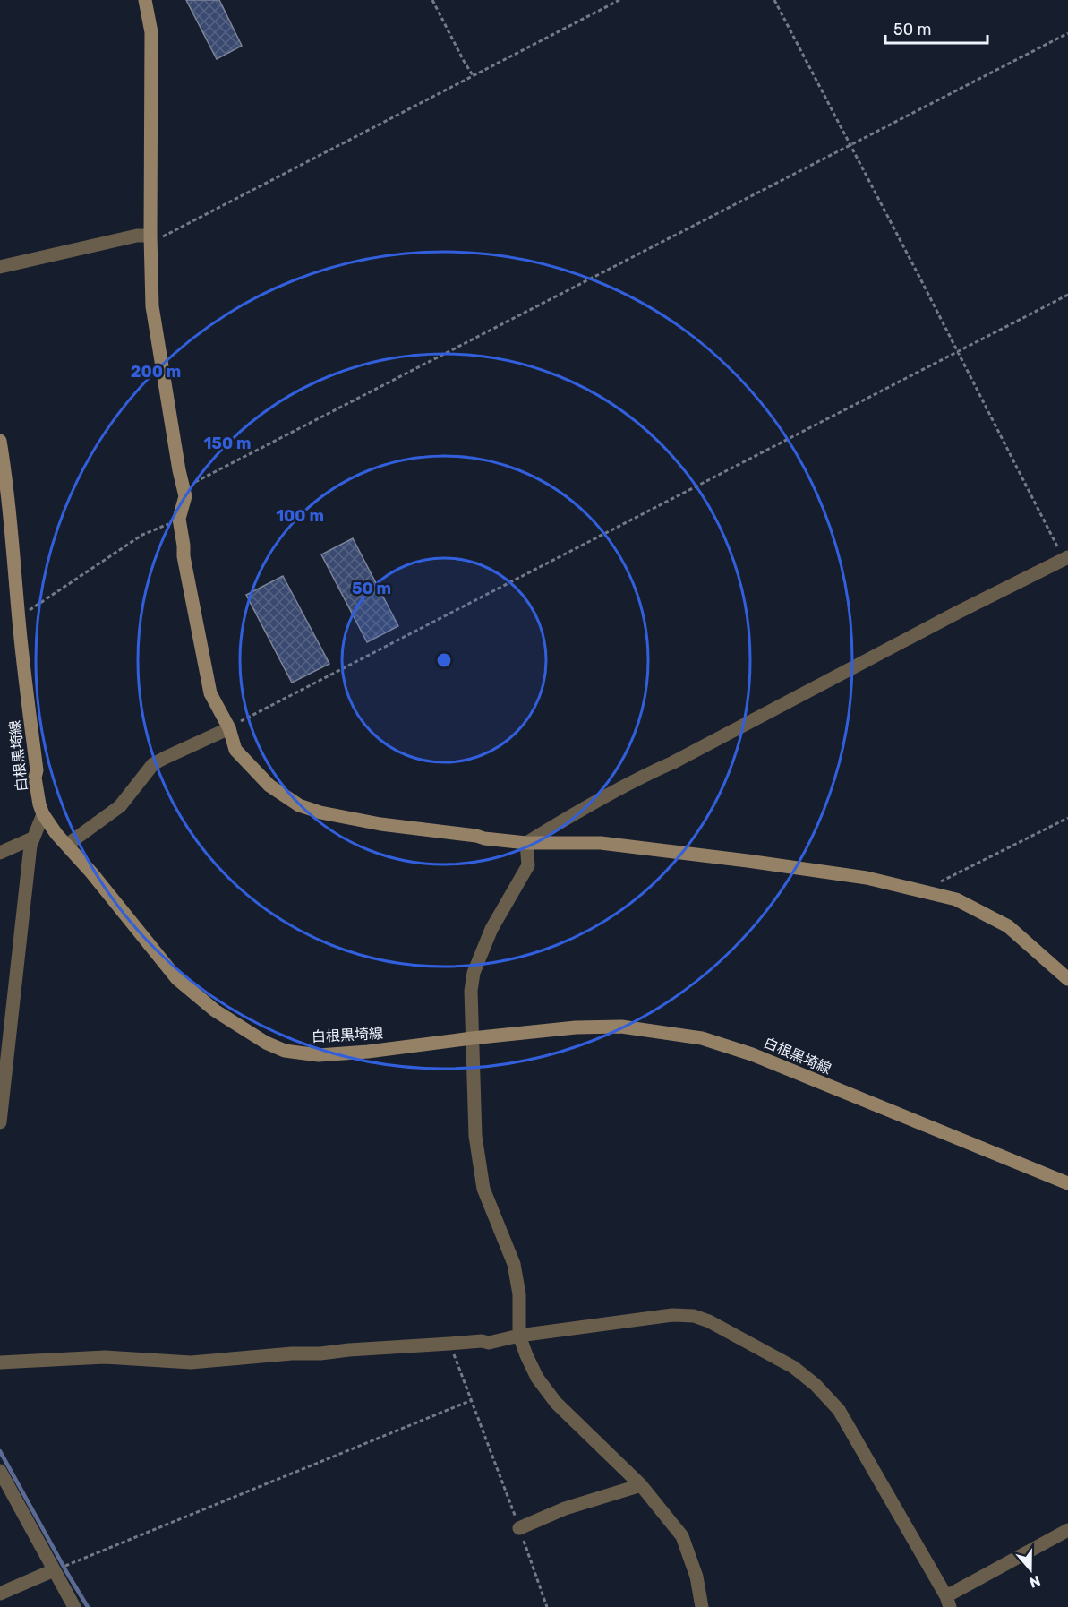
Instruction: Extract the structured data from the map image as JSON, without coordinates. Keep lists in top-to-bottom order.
{
  "streets": {
    "street": ["白根黒埼線"]
  },
  "scale_bar": "50 m",
  "north": "bottom",
  "rings": [
    "200 m",
    "150 m",
    "100 m",
    "50 m"
  ]
}
